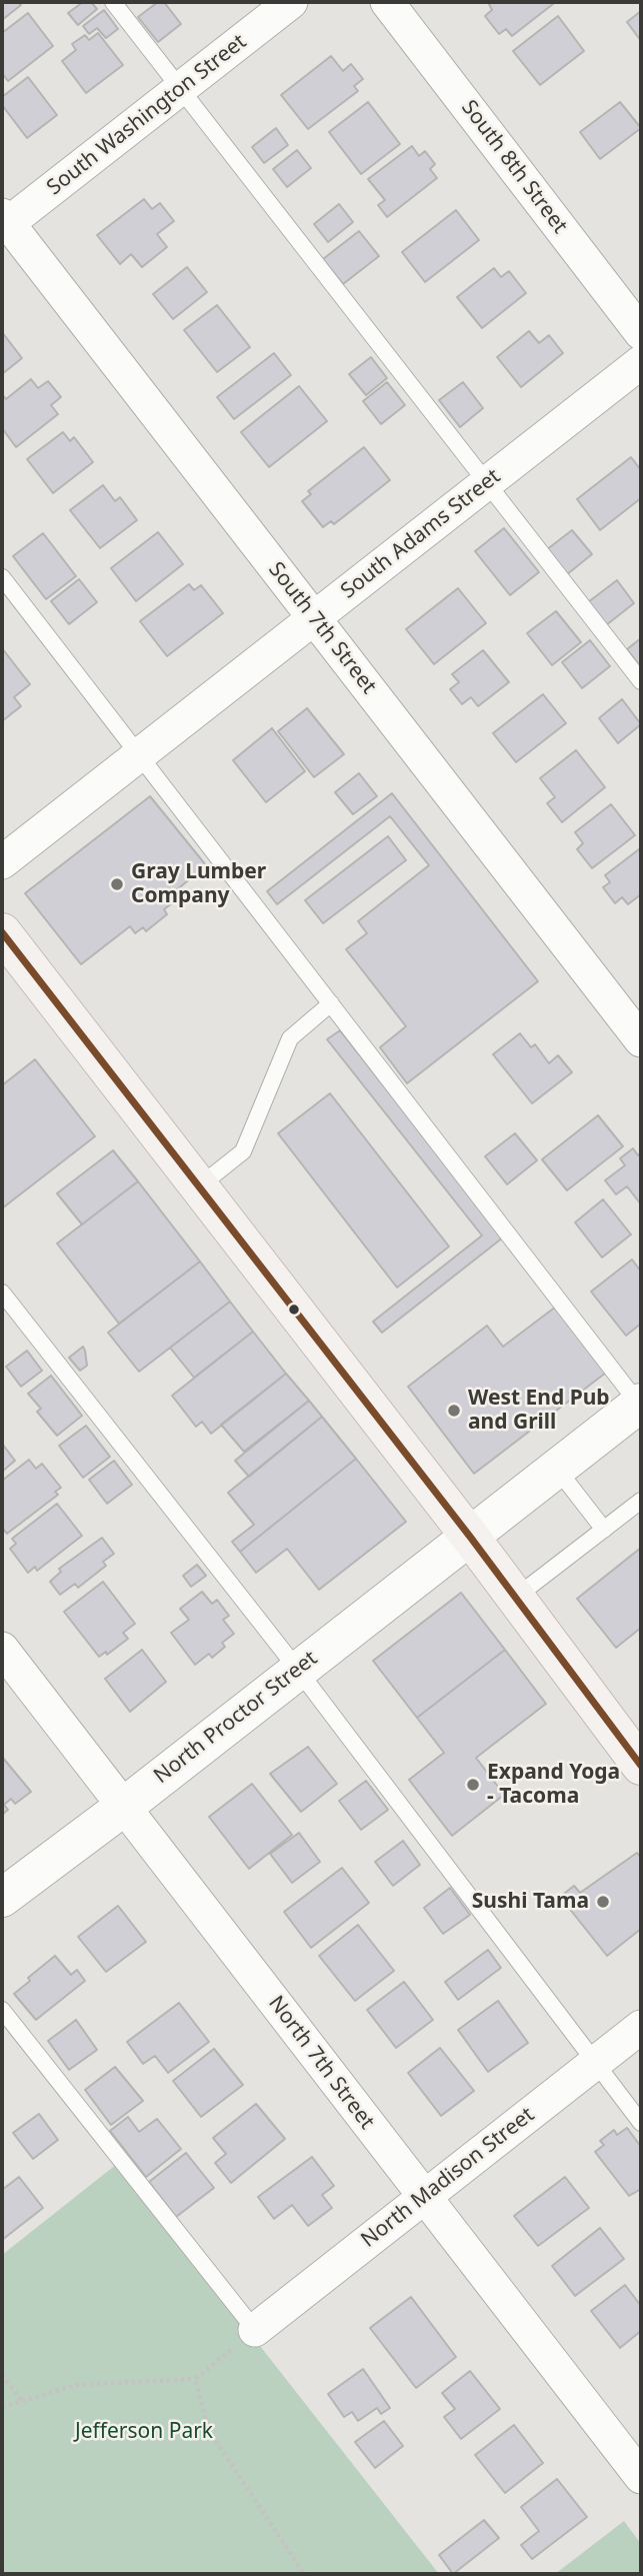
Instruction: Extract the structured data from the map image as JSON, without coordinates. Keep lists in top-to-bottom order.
{
  "streets": {
    "street": [
      "South Washington Street",
      "South 8th Street",
      "South Adams Street",
      "South 7th Street",
      "North Proctor Street",
      "North 7th Street",
      "North Madison Street"
    ]
  },
  "crossings": [
    ["South Washington Street", "South 7th Street"],
    ["South Adams Street", "South 7th Street"],
    ["North Proctor Street", "North 7th Street"],
    ["North 7th Street", "North Madison Street"]
  ],
  "parks": ["Jefferson Park"],
  "places": [
    "Gray Lumber Company",
    "West End Pub and Grill",
    "Expand Yoga - Tacoma",
    "Sushi Tama"
  ]
}
